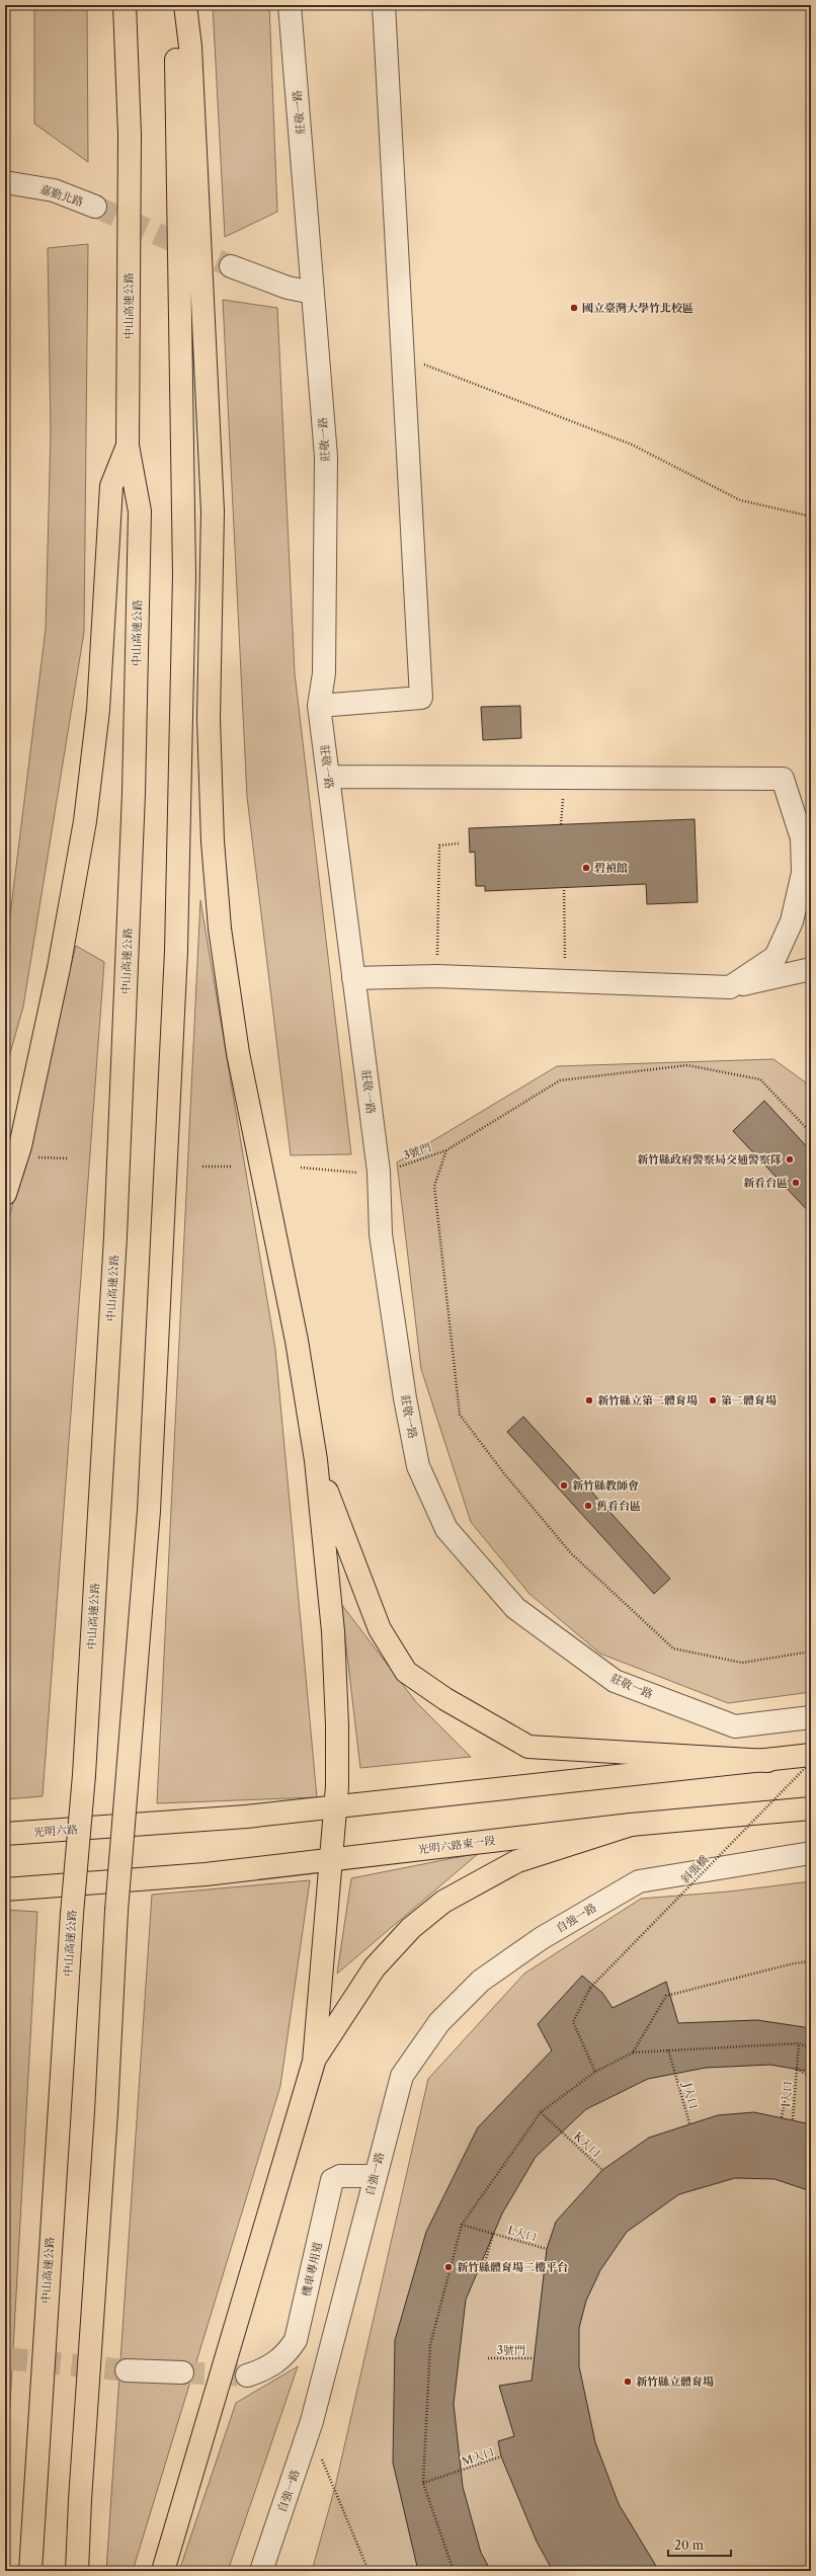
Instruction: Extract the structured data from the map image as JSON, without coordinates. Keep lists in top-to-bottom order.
{
  "streets": {
    "main road": ["中山高速公路", "光明六路", "光明六路東一段"],
    "street": [
      "莊敬一路",
      "嘉勤北路",
      "自強一路",
      "機車專用道"
    ],
    "path": [
      "3號門",
      "斜張橋",
      "I入口",
      "J入口",
      "K入口",
      "L入口",
      "M入口"
    ]
  },
  "crossings": [
    ["自強一路", "機車專用道"]
  ],
  "places": [
    "國立臺灣大學竹北校區",
    "碧禎館",
    "新竹縣政府警察局交通警察隊",
    "新看台區",
    "新竹縣立第二體育場",
    "第二體育場",
    "新竹縣教師會",
    "舊看台區",
    "新竹縣體育場二樓平台",
    "新竹縣立體育場"
  ],
  "scale_bar": "20 m"
}
